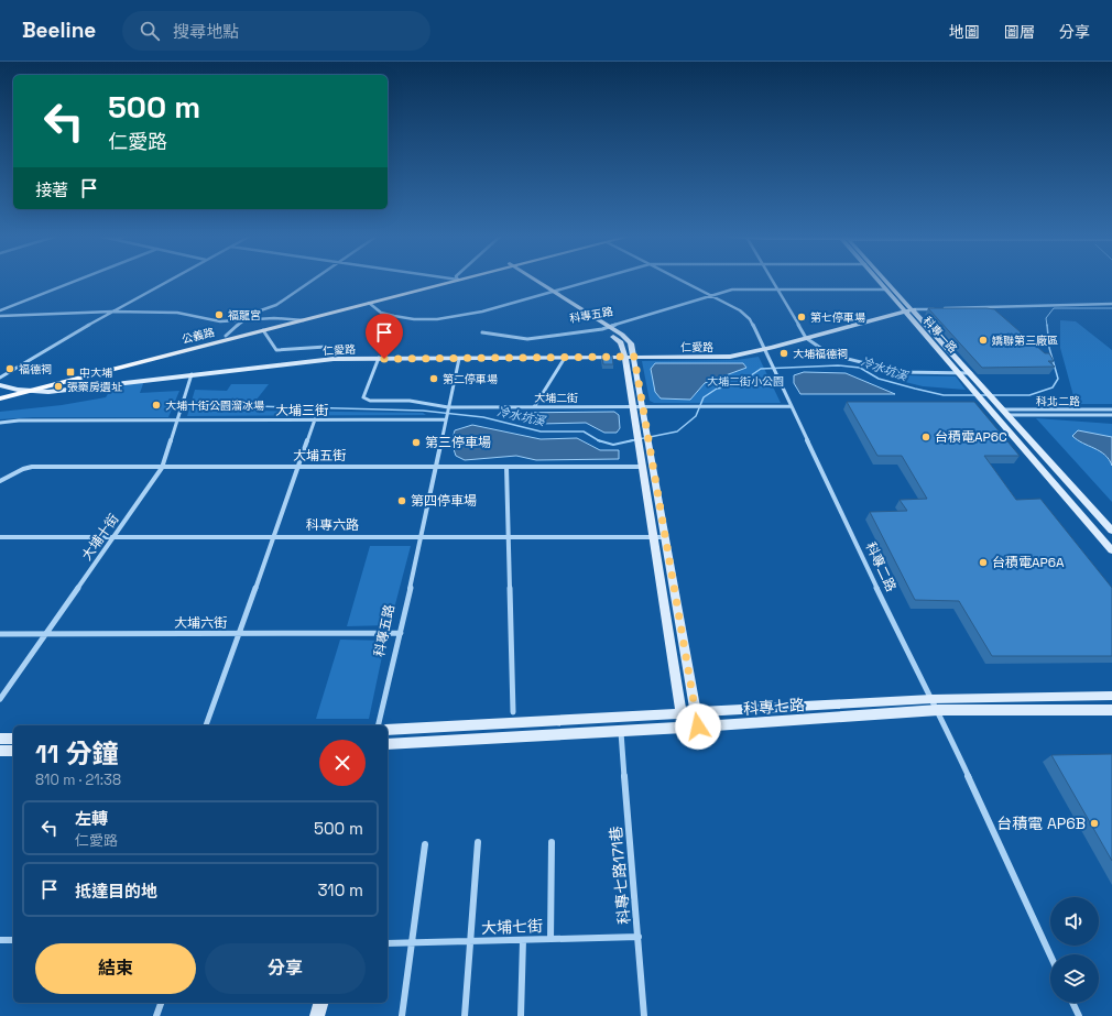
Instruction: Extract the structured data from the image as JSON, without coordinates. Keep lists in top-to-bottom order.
{
  "streets": {
    "main road": ["公義路"],
    "street": [
      "科專五路",
      "科專一路",
      "仁愛路",
      "大埔二街",
      "科北二路",
      "大埔三街",
      "大埔五街",
      "科專六路",
      "大埔十街",
      "科專二路",
      "大埔六街",
      "科專七路",
      "科專七路171巷",
      "大埔七街"
    ]
  },
  "crossings": [
    ["科專五路", "科專一路"],
    ["科專五路", "仁愛路"],
    ["科專五路", "大埔二街"],
    ["科專五路", "大埔三街"],
    ["科專五路", "大埔五街"],
    ["科專五路", "科專六路"],
    ["科專五路", "科專二路"],
    ["科專五路", "大埔六街"],
    ["科專一路", "仁愛路"],
    ["科專一路", "科北二路"],
    ["公義路", "仁愛路"],
    ["仁愛路", "大埔二街"],
    ["仁愛路", "大埔十街"],
    ["仁愛路", "科專二路"],
    ["大埔二街", "科專二路"],
    ["大埔三街", "大埔十街"],
    ["大埔五街", "大埔十街"],
    ["科專六路", "大埔十街"],
    ["大埔十街", "大埔六街"],
    ["科專二路", "科專七路"],
    ["科專七路", "科專七路171巷"],
    ["科專七路171巷", "大埔七街"]
  ],
  "water": ["冷水坑溪"],
  "parks": ["大埔二街小公園"],
  "places": {
    "other": [
      "福龍宮",
      "第七停車場",
      "嬌聯第三廠區",
      "大埔福德祠",
      "福德祠",
      "第二停車場",
      "張藥房遺址",
      "大埔十街公園溜冰場",
      "台積電AP6C",
      "第三停車場",
      "第四停車場",
      "台積電AP6A",
      "台積電 AP6B"
    ],
    "transit": ["中大埔"]
  },
  "page": {
    "header": "Beeline",
    "search": "搜尋地點",
    "nav": ["地圖", "圖層", "分享"],
    "turn": ["500 m", "仁愛路"],
    "then": "接著",
    "heading": ["11 分鐘", "810 m · 21:38"],
    "list": [
      {
        "name": "左轉",
        "note": "仁愛路",
        "value": "500 m"
      },
      {
        "name": "抵達目的地",
        "value": "310 m"
      }
    ],
    "buttons": ["結束", "分享"]
  }
}
